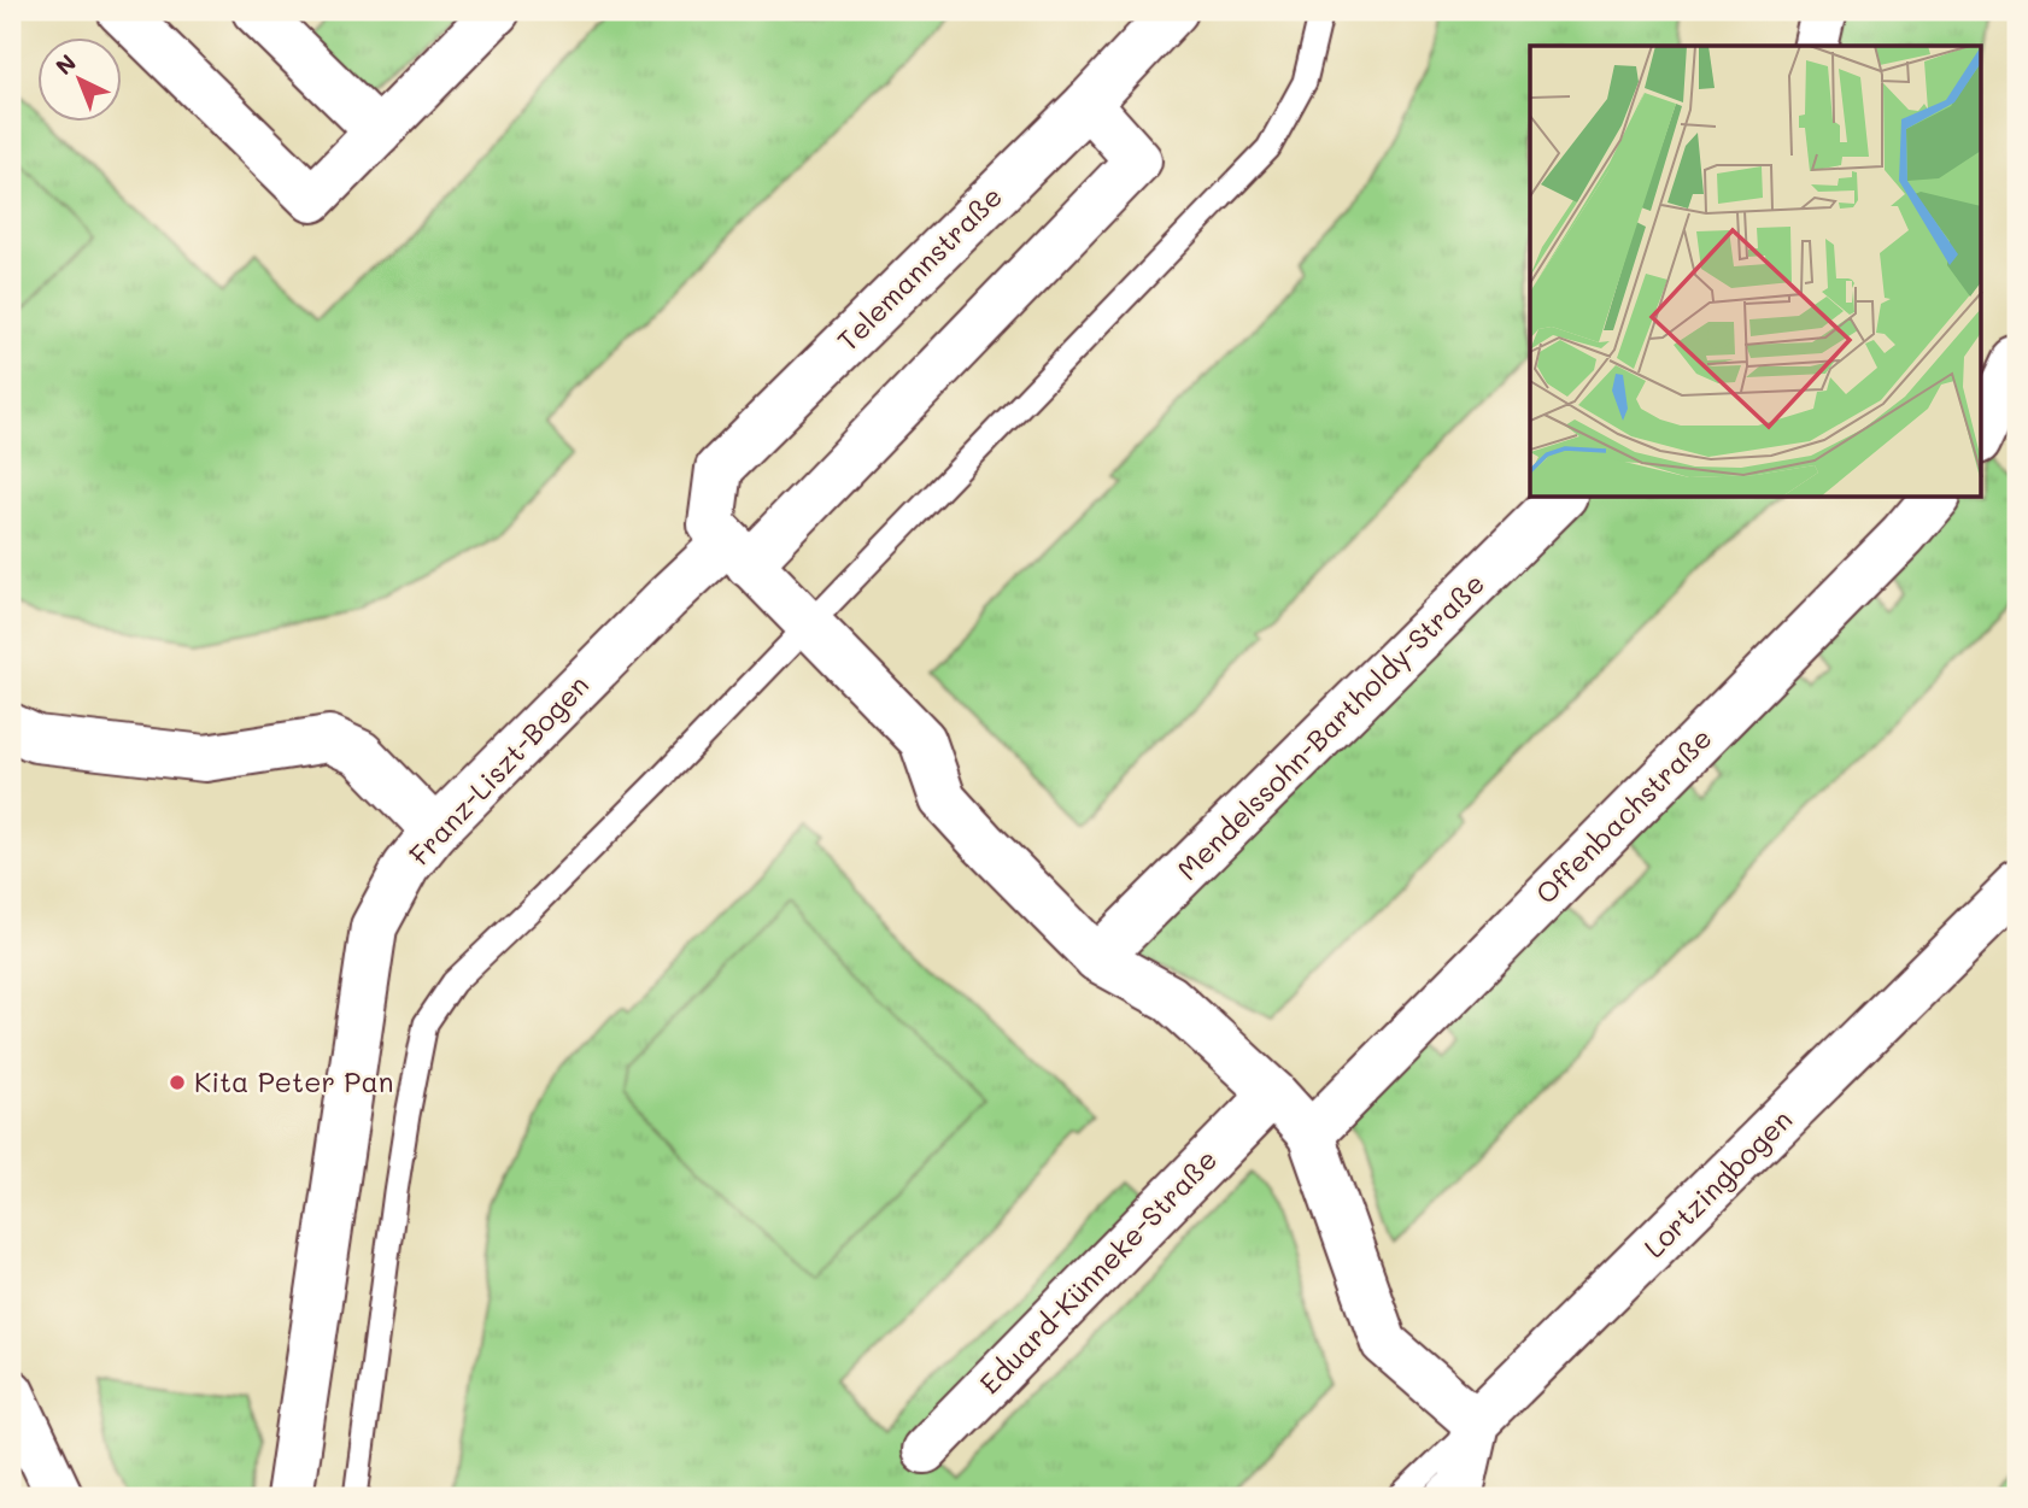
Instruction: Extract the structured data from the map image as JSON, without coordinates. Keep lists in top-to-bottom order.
{
  "streets": {
    "street": [
      "Telemannstraße",
      "Mendelssohn-Bartholdy-Straße",
      "Franz-Liszt-Bogen",
      "Offenbachstraße",
      "Lortzingbogen",
      "Eduard-Künneke-Straße"
    ]
  },
  "crossings": [
    ["Telemannstraße", "Franz-Liszt-Bogen"]
  ],
  "places": ["Kita Peter Pan"],
  "north": "top left"
}
